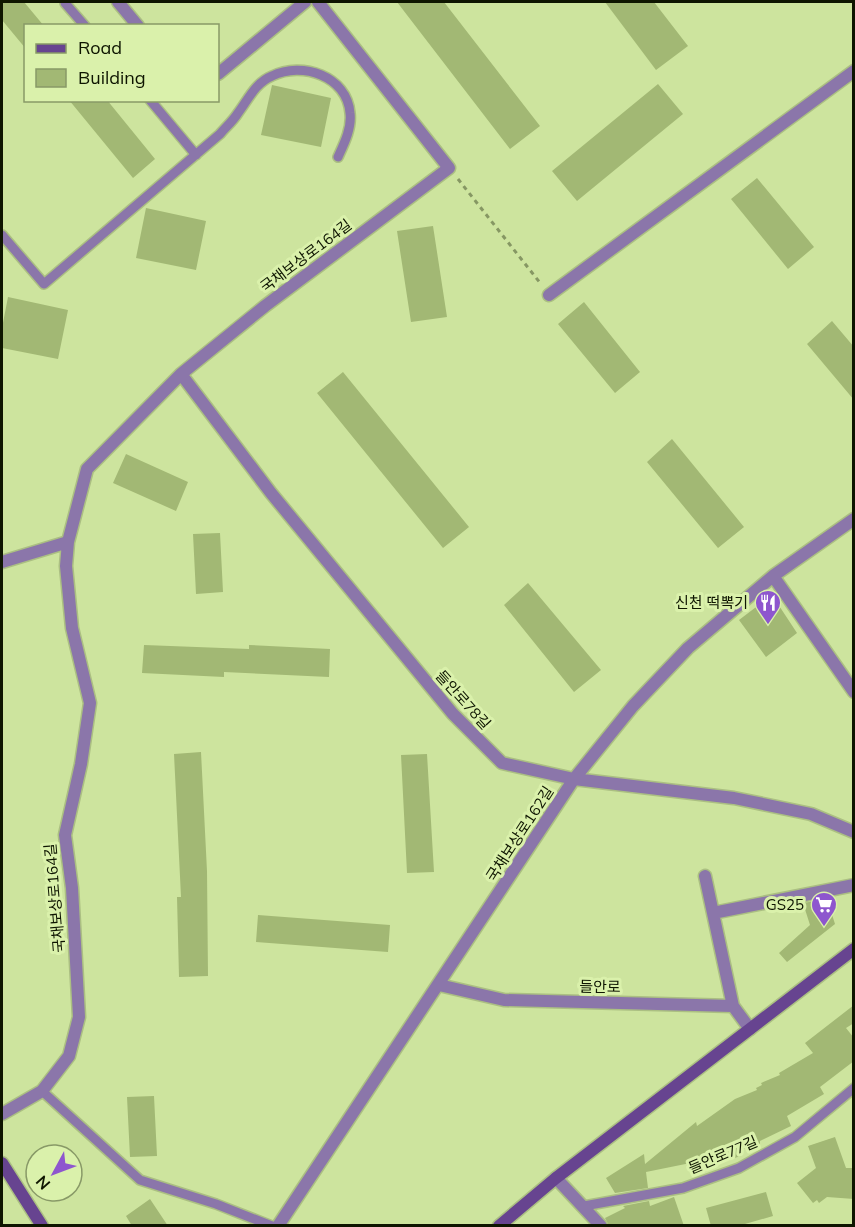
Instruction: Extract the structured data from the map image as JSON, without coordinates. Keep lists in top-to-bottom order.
{
  "streets": {
    "street": [
      "국채보상로164길",
      "들안로78길",
      "국채보상로162길",
      "들안로"
    ],
    "lane": ["들안로77길"]
  },
  "crossings": [
    ["국채보상로164길", "들안로78길"],
    ["들안로78길", "국채보상로162길"],
    ["국채보상로162길", "들안로"]
  ],
  "places": {
    "restaurant": ["신천 떡뽁기"],
    "supermarket": ["GS25"]
  },
  "legend": ["Road", "Building"],
  "north": "bottom left"
}
